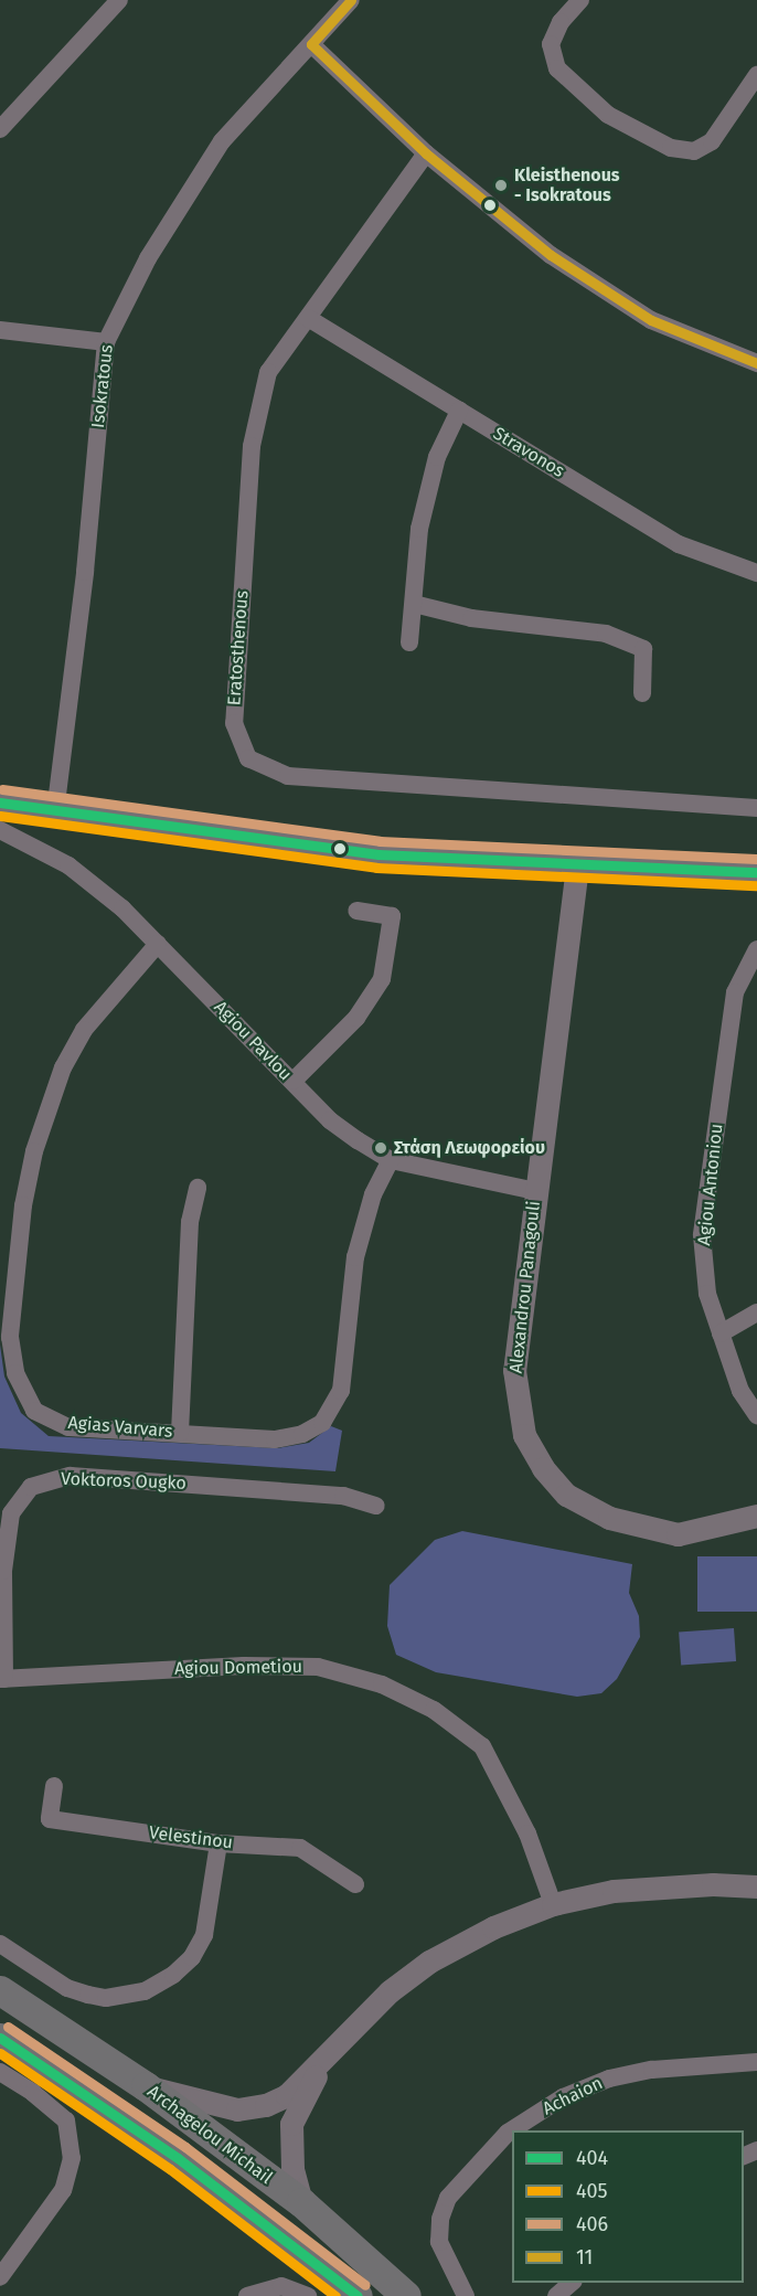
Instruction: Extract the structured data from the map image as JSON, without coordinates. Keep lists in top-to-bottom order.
{
  "streets": {
    "highway": ["Archagelou Michail"],
    "street": [
      "Isokratous",
      "Stravonos",
      "Eratosthenous",
      "Agiou Pavlou",
      "Agiou Antoniou",
      "Alexandrou Panagouli",
      "Agias Varvars",
      "Voktoros Ougko",
      "Agiou Dometiou",
      "Velestinou",
      "Achaion"
    ]
  },
  "crossings": [
    ["Stravonos", "Eratosthenous"],
    ["Agiou Pavlou", "Alexandrou Panagouli"],
    ["Agiou Pavlou", "Agias Varvars"],
    ["Voktoros Ougko", "Agiou Dometiou"]
  ],
  "places": ["Kleisthenous - Isokratous", "Στάση Λεωφορείου"],
  "lines": [
    "transit line 11",
    "transit line 406",
    "transit line 404",
    "transit line 405"
  ],
  "legend": [
    "404",
    "405",
    "406",
    "11"
  ]
}
